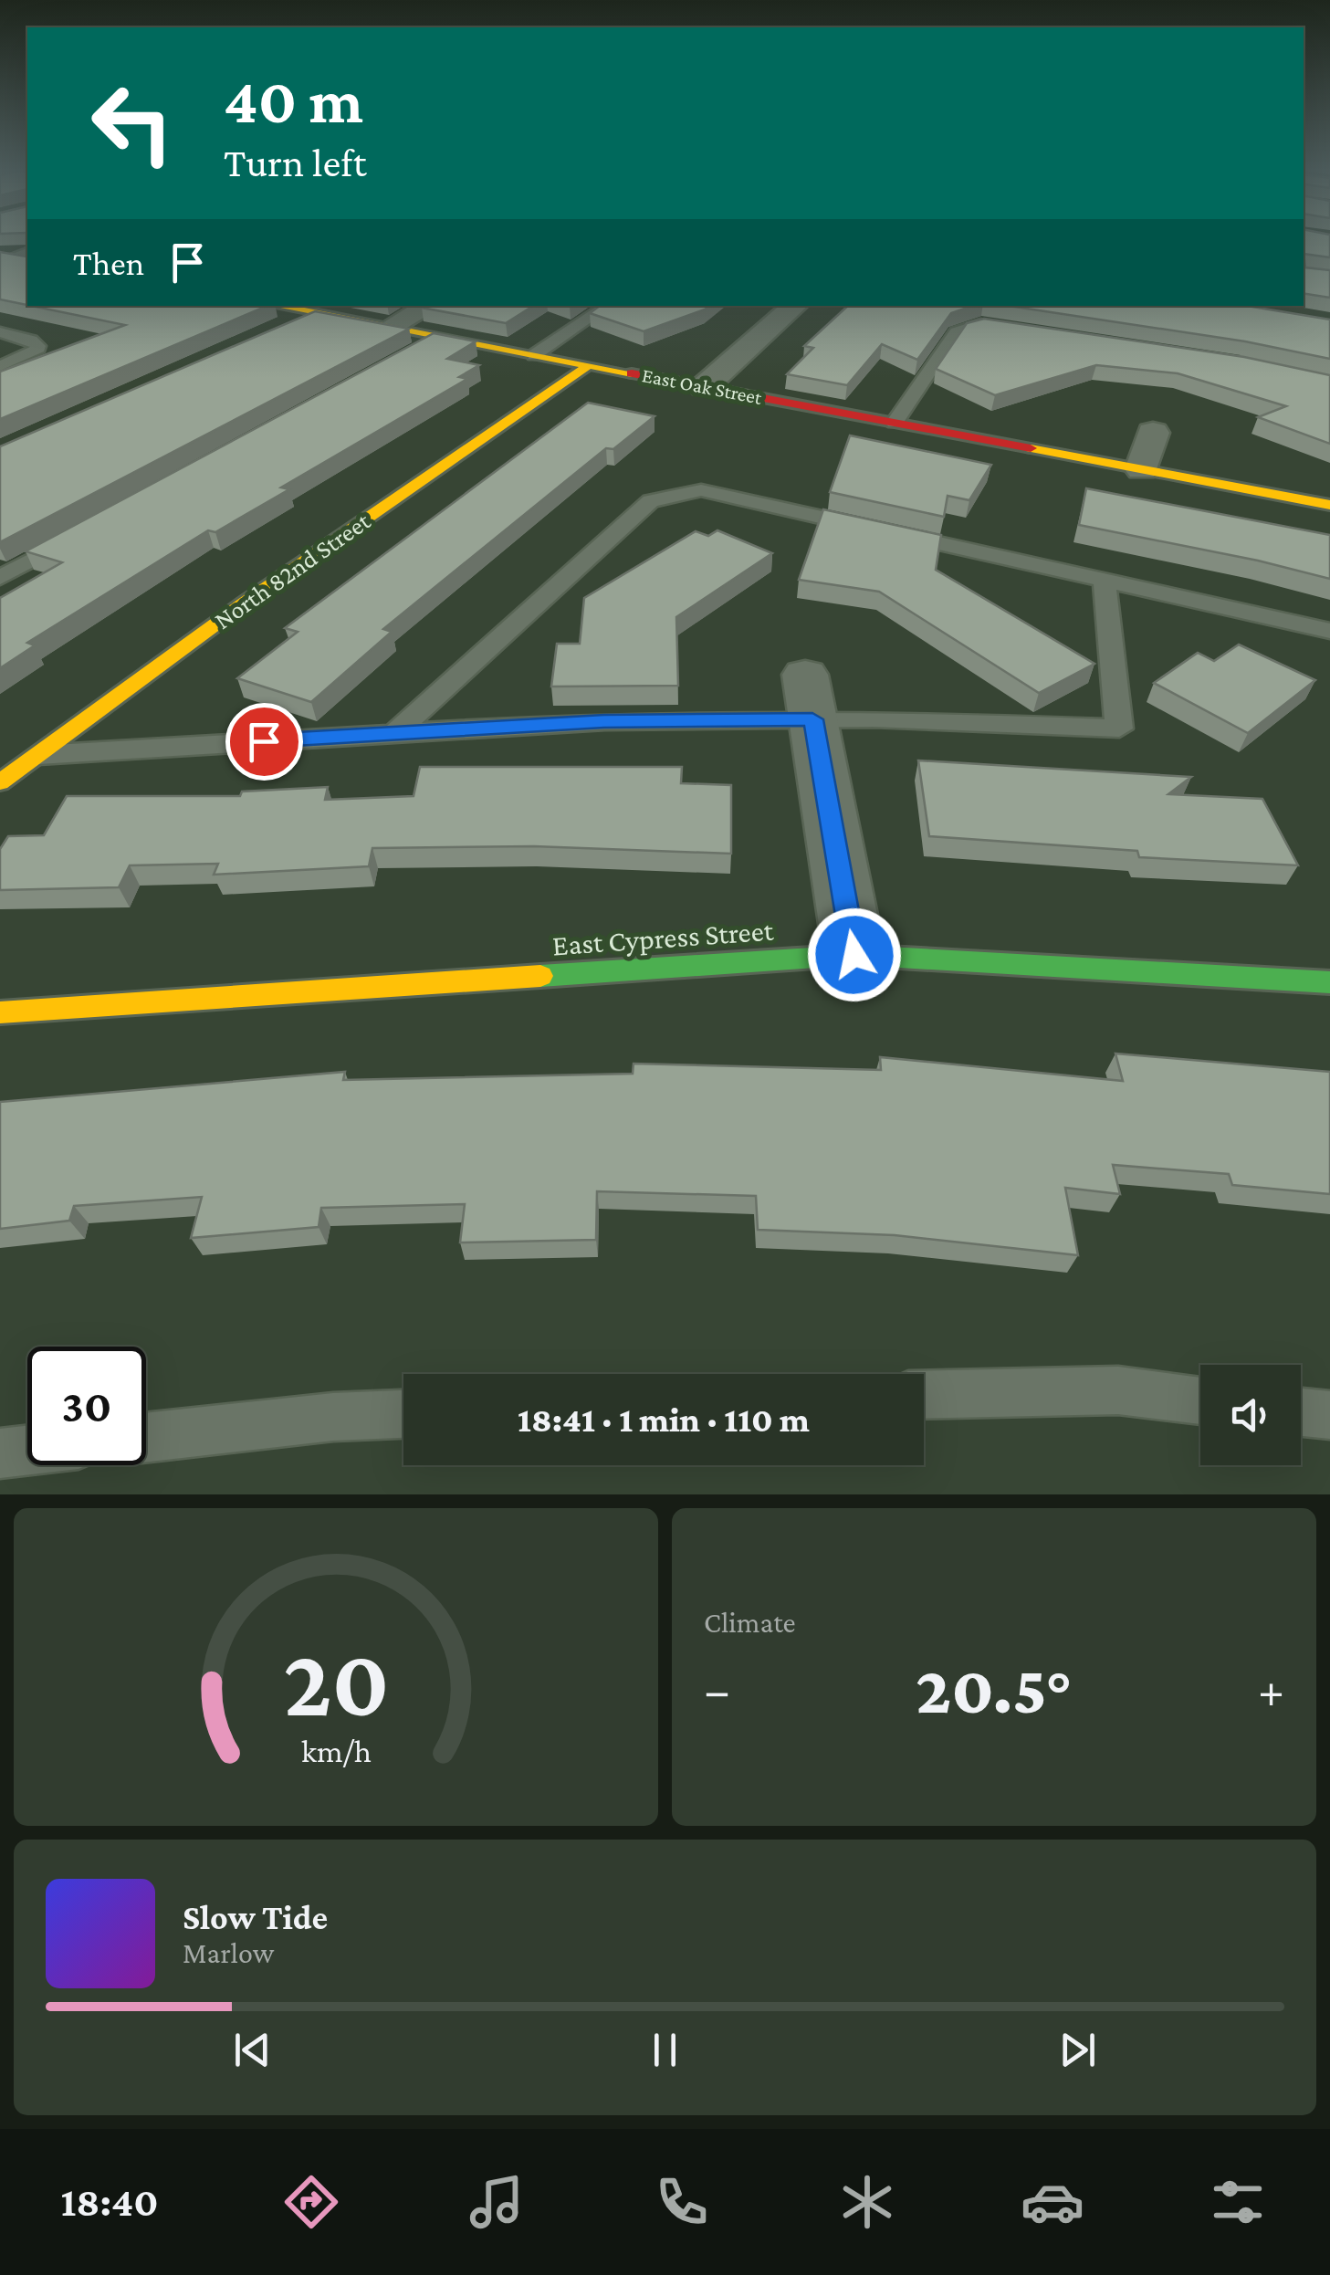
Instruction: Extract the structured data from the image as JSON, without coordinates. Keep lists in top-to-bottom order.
{
  "streets": {
    "street": ["East Oak Street", "North 82nd Street", "East Cypress Street"]
  },
  "crossings": [
    ["East Oak Street", "North 82nd Street"]
  ],
  "page": {
    "turn": ["40 m", "Turn left"],
    "then": "Then",
    "limit": "30",
    "trip": "18:41 · 1 min · 110 m",
    "tile": "Climate",
    "heat": ["−", "20.5°", "+"],
    "song": ["Slow Tide", "Marlow"],
    "tabs": "18:40",
    "gauge": ["20", "km/h"]
  }
}
